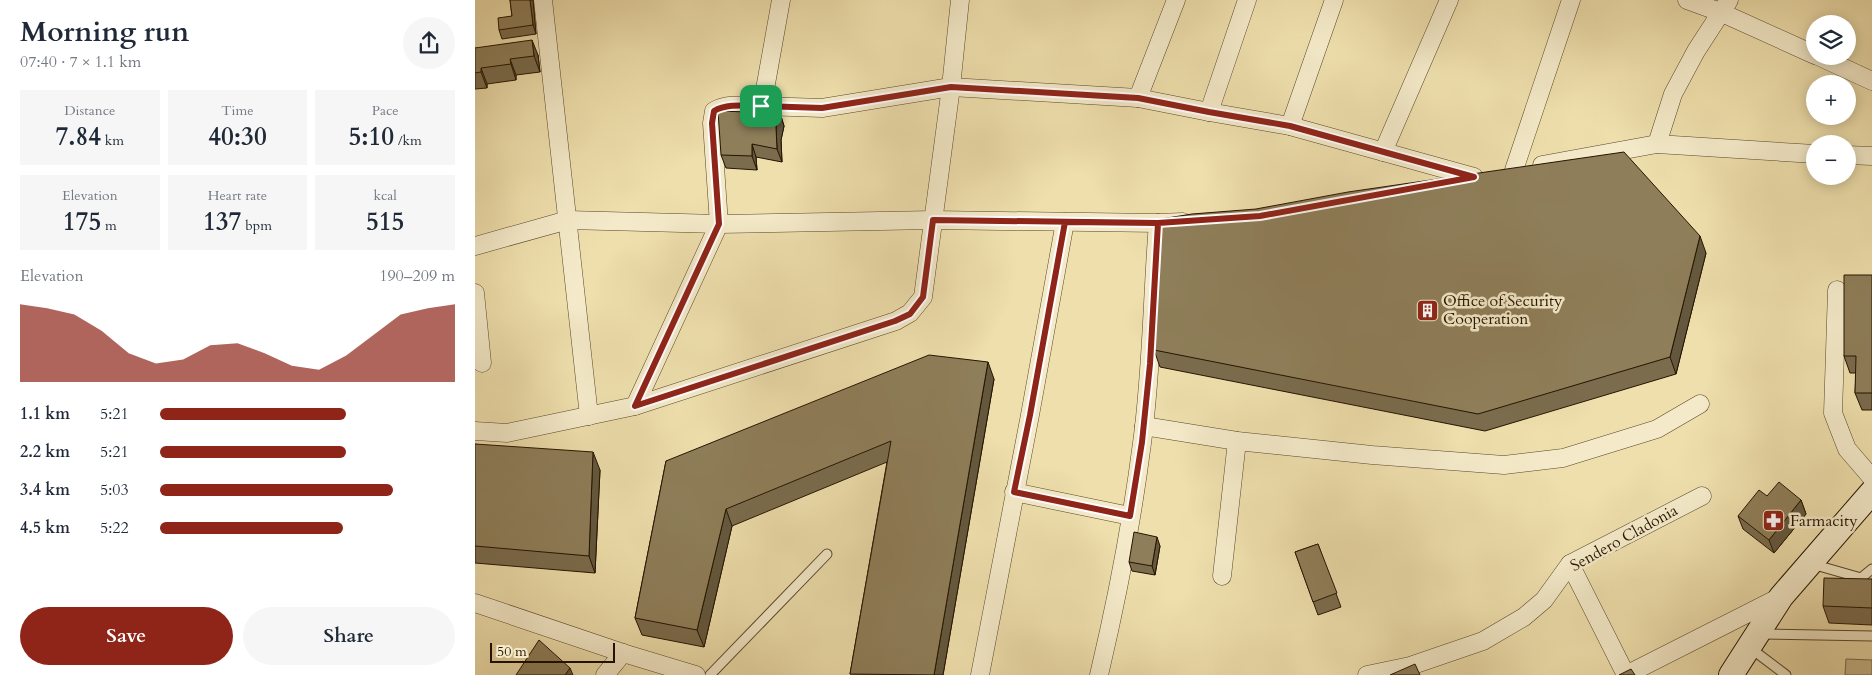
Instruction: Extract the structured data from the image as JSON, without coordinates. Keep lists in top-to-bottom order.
{
  "streets": {
    "street": ["Sendero Cladonia"]
  },
  "places": {
    "building": ["Office of Security Cooperation"],
    "pharmacy": ["Farmacity"]
  },
  "scale_bar": "50 m",
  "page": {
    "heading": ["Morning run", "07:40 · 7 × 1.1 km"],
    "map_buttons": ["+", "−"],
    "stats": [
      ["Distance", "7.84 km"],
      ["Time", "40:30"],
      ["Pace", "5:10 /km"],
      ["Elevation", "175 m"],
      ["Heart rate", "137 bpm"],
      ["kcal", "515"]
    ],
    "chart": ["Elevation", "190–209 m"],
    "list": [
      {
        "name": "1.1 km",
        "note": "5:21"
      },
      {
        "name": "2.2 km",
        "note": "5:21"
      },
      {
        "name": "3.4 km",
        "note": "5:03"
      },
      {
        "name": "4.5 km",
        "note": "5:22"
      }
    ],
    "buttons": ["Save", "Share"],
    "scale": "50 m"
  }
}
